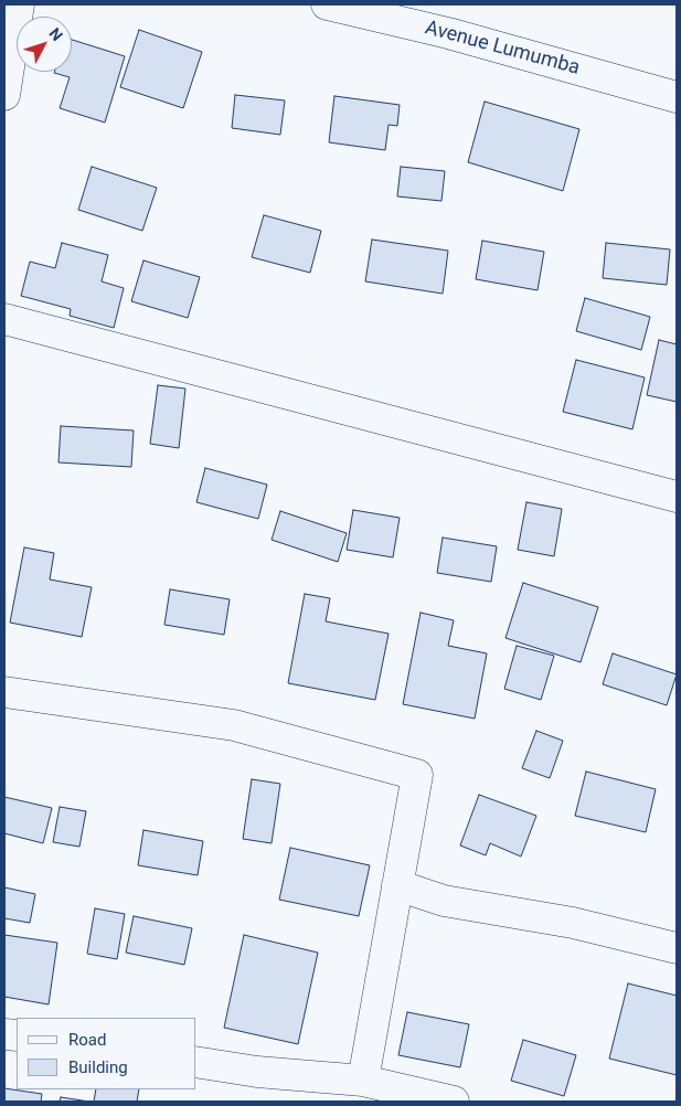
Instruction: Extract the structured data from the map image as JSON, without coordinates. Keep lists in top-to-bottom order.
{
  "streets": {
    "street": ["Avenue Lumumba"]
  },
  "legend": ["Road", "Building"],
  "north": "top right"
}
